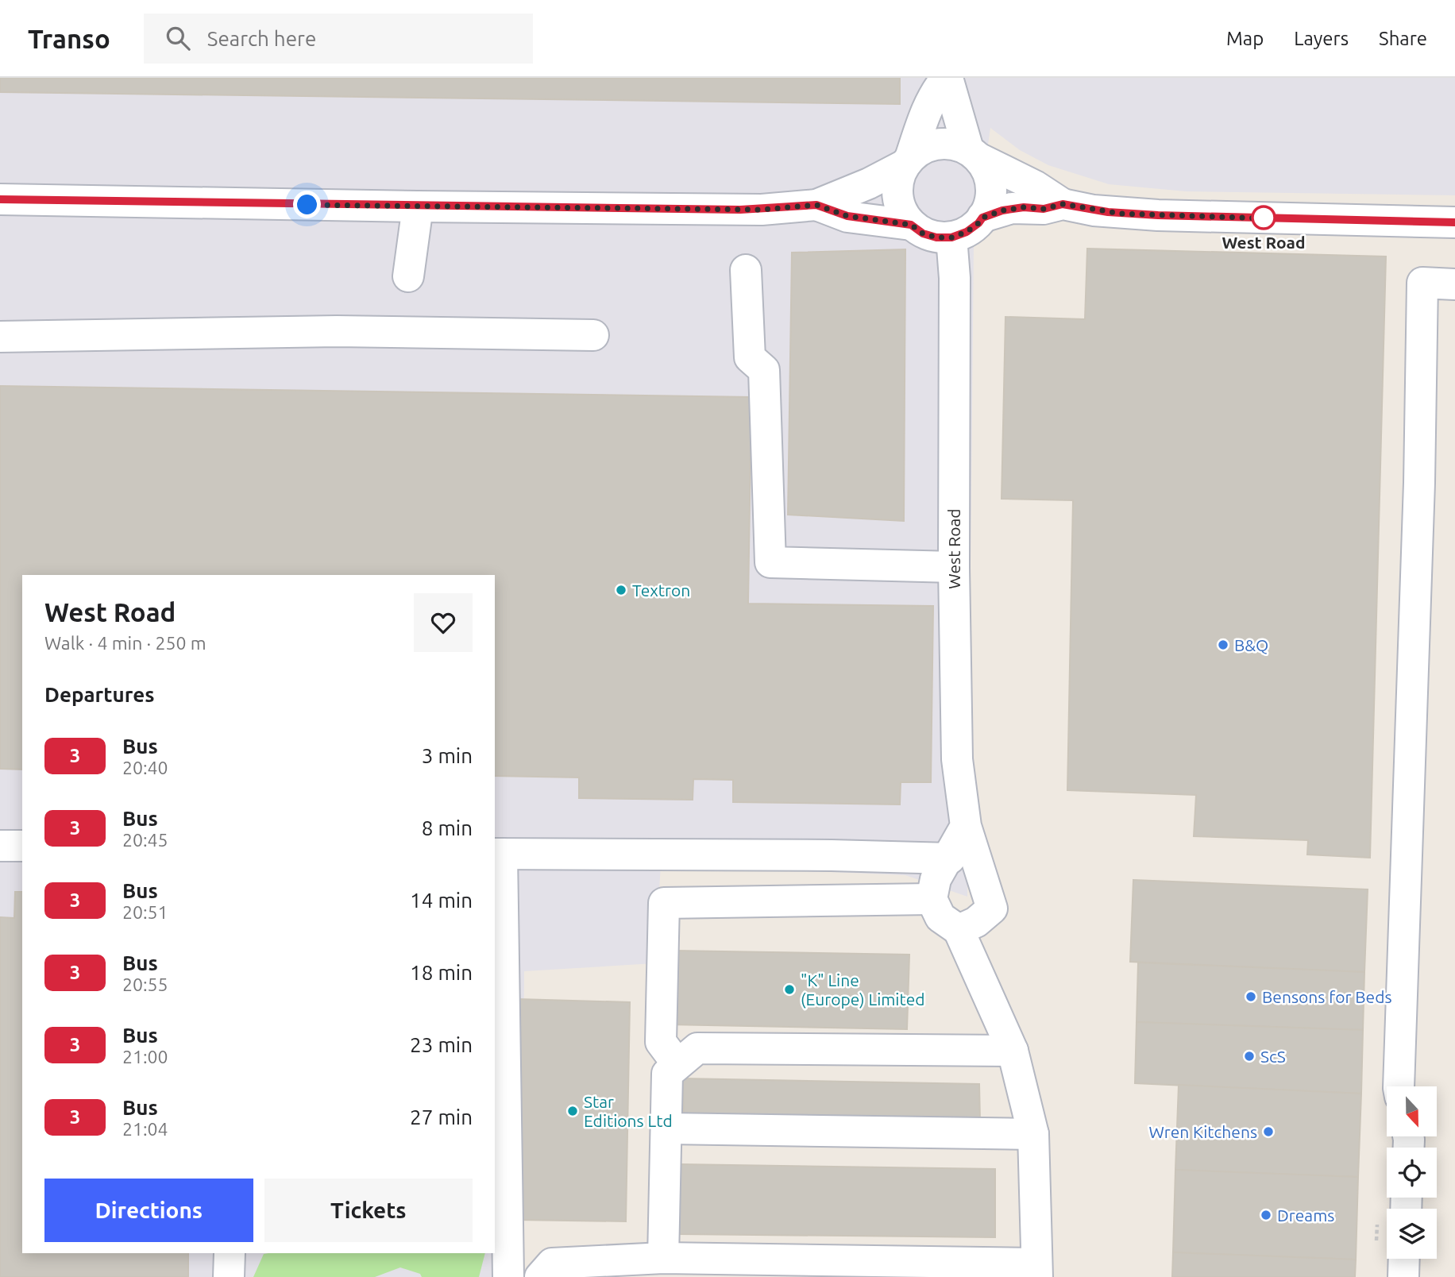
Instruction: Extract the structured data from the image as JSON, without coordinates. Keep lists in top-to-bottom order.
{
  "streets": {
    "street": ["West Road"]
  },
  "places": [
    "West Road",
    "Textron",
    "B&Q",
    "\"K\" Line (Europe) Limited",
    "Bensons for Beds",
    "ScS",
    "Star Editions Ltd",
    "Wren Kitchens",
    "Dreams"
  ],
  "lines": ["bus line 3"],
  "north": "bottom",
  "page": {
    "header": "Transo",
    "search": "Search here",
    "nav": ["Map", "Layers", "Share"],
    "heading": [
      ["West Road", "Walk · 4 min · 250 m"],
      "Departures"
    ],
    "list": [
      {
        "mark": "3",
        "name": "Bus",
        "note": "20:40",
        "value": "3 min"
      },
      {
        "mark": "3",
        "name": "Bus",
        "note": "20:45",
        "value": "8 min"
      },
      {
        "mark": "3",
        "name": "Bus",
        "note": "20:51",
        "value": "14 min"
      },
      {
        "mark": "3",
        "name": "Bus",
        "note": "20:55",
        "value": "18 min"
      },
      {
        "mark": "3",
        "name": "Bus",
        "note": "21:00",
        "value": "23 min"
      },
      {
        "mark": "3",
        "name": "Bus",
        "note": "21:04",
        "value": "27 min"
      }
    ],
    "buttons": ["Directions", "Tickets"]
  }
}
